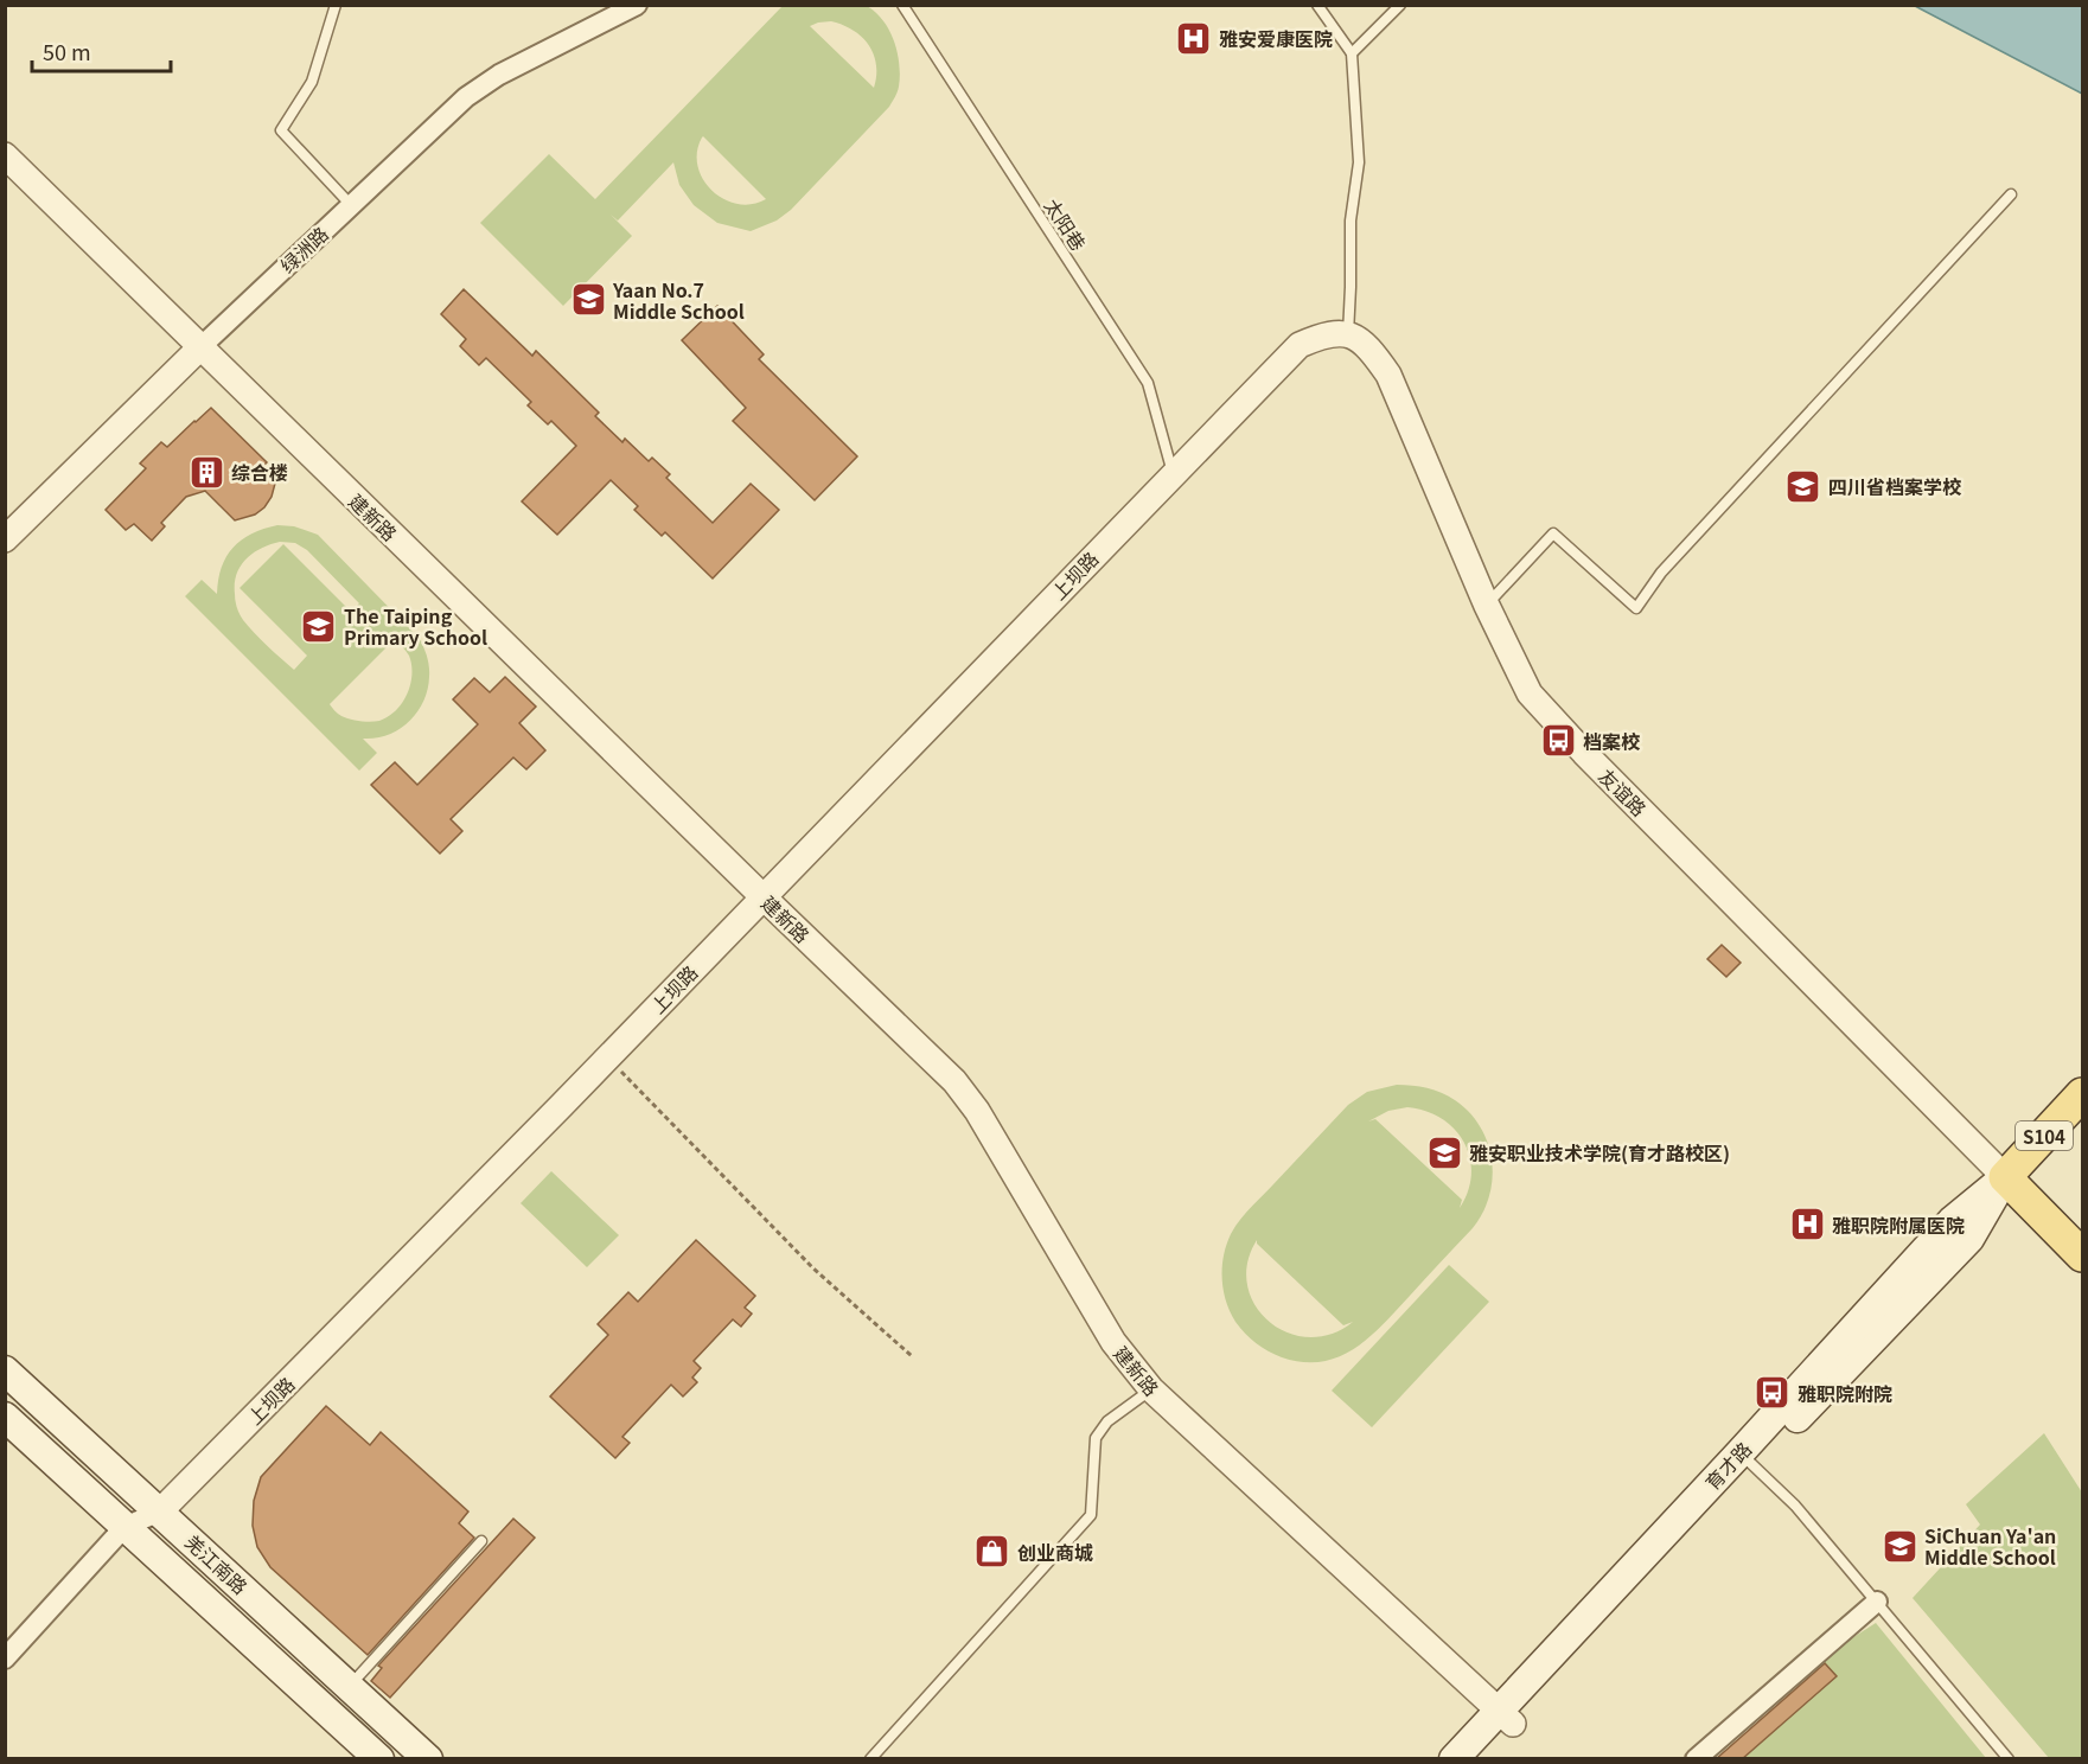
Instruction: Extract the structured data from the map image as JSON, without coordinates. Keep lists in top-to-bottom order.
{
  "streets": {
    "main road": ["S104", "育才路", "羌江南路"],
    "street": [
      "绿洲路",
      "建新路",
      "上坝路",
      "友谊路"
    ],
    "lane": ["太阳巷"]
  },
  "crossings": [
    ["太阳巷", "上坝路"],
    ["绿洲路", "建新路"],
    ["建新路", "上坝路"],
    ["建新路", "育才路"],
    ["上坝路", "友谊路"],
    ["上坝路", "羌江南路"],
    ["友谊路", "S104"],
    ["友谊路", "育才路"],
    ["S104", "育才路"]
  ],
  "places": {
    "hospital": ["雅安爱康医院", "雅职院附属医院"],
    "school or university": [
      "Yaan No.7 Middle School",
      "四川省档案学校",
      "The Taiping Primary School",
      "雅安职业技术学院(育才路校区)",
      "SiChuan Ya'an Middle School"
    ],
    "building": ["综合楼"],
    "bus stop": ["档案校", "雅职院附院"],
    "shop": ["创业商城"]
  },
  "scale_bar": "50 m"
}
